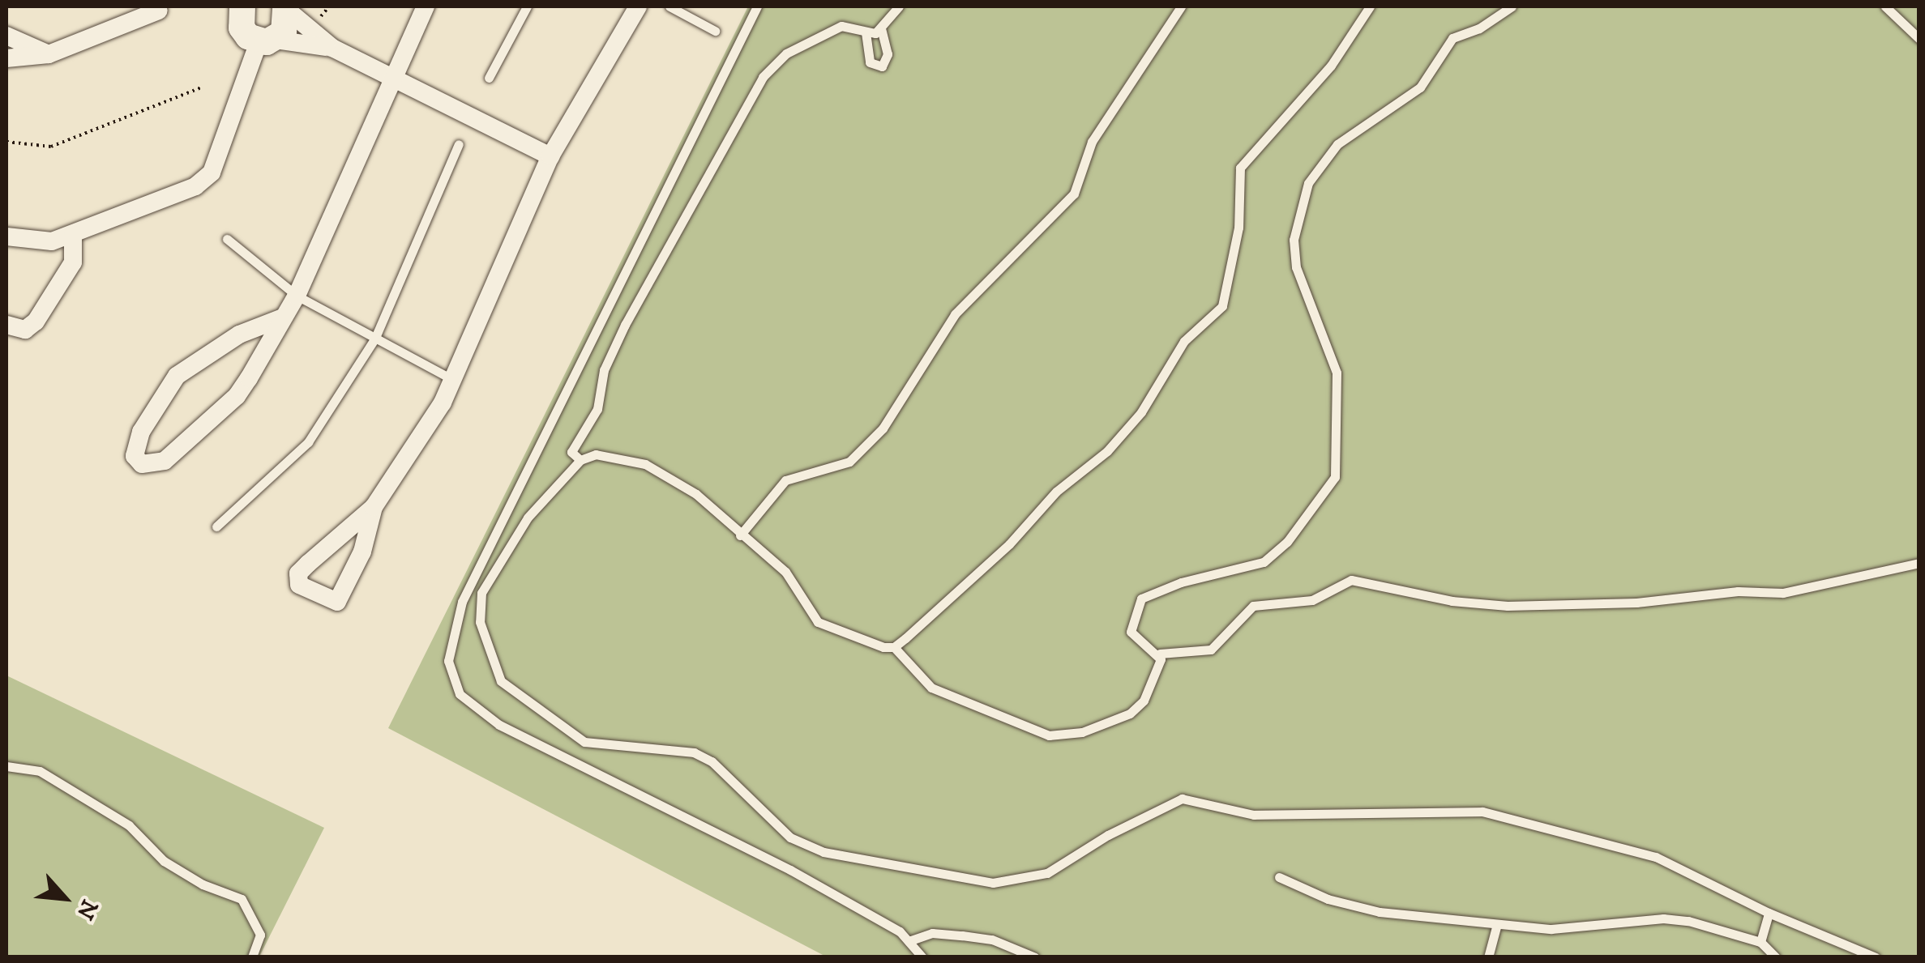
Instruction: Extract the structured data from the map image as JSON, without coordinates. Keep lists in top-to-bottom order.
{
  "north": "bottom right"
}
